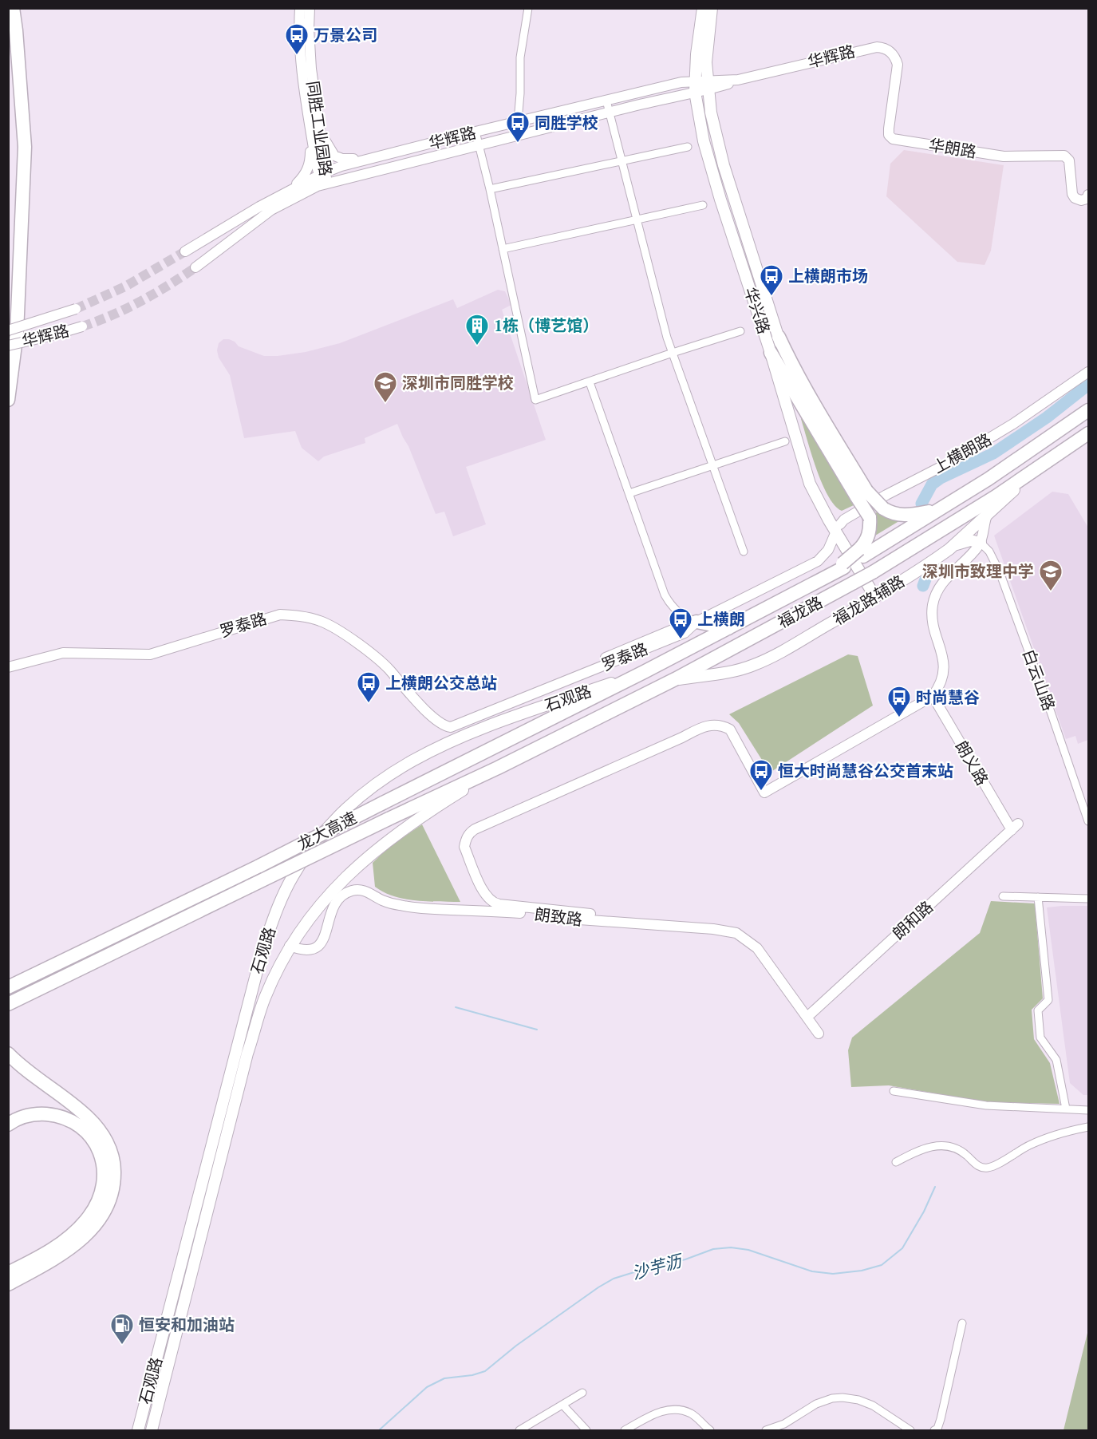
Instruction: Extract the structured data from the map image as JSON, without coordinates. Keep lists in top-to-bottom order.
{
  "streets": {
    "highway": ["福龙路", "龙大高速"],
    "main road": ["华兴路", "福龙路辅路", "石观路"],
    "street": [
      "华辉路",
      "同胜工业园路",
      "华朗路",
      "上横朗路",
      "罗泰路",
      "白云山路",
      "朗义路",
      "朗致路",
      "朗和路"
    ]
  },
  "crossings": [
    ["华辉路", "同胜工业园路"],
    ["华辉路", "华朗路"],
    ["华辉路", "华兴路"],
    ["华兴路", "上横朗路"],
    ["华兴路", "福龙路辅路"],
    ["华兴路", "罗泰路"],
    ["上横朗路", "罗泰路"],
    ["福龙路辅路", "福龙路"],
    ["福龙路", "石观路"],
    ["福龙路", "龙大高速"],
    ["石观路", "龙大高速"],
    ["石观路", "朗致路"],
    ["朗义路", "朗和路"],
    ["朗致路", "朗和路"]
  ],
  "water": ["沙芋沥"],
  "places": {
    "bus stop": [
      "万景公司",
      "同胜学校",
      "上横朗市场",
      "上横朗",
      "上横朗公交总站",
      "时尚慧谷",
      "恒大时尚慧谷公交首末站"
    ],
    "building": ["1栋（博艺馆）"],
    "school or university": ["深圳市同胜学校", "深圳市致理中学"],
    "fuel station": ["恒安和加油站"]
  }
}
